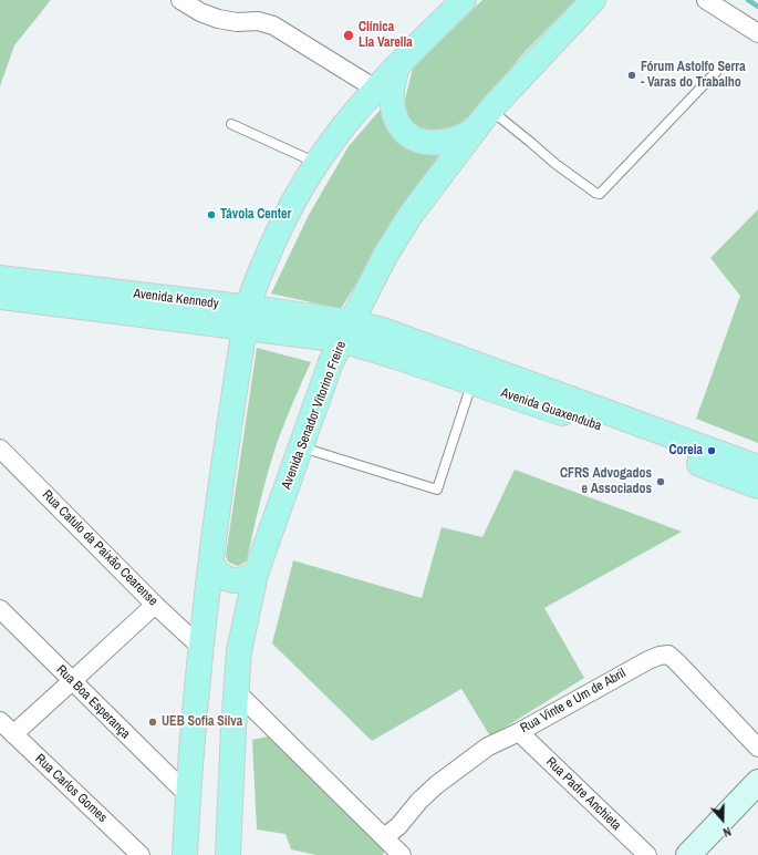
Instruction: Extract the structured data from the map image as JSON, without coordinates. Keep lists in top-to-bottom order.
{
  "streets": {
    "main road": ["Avenida Kennedy", "Avenida Guaxenduba", "Avenida Senador Vitorino Freire"],
    "street": [
      "Rua Catulo da Paixão Cearense",
      "Rua Vinte e Um de Abril",
      "Rua Boa Esperança",
      "Rua Carlos Gomes",
      "Rua Padre Anchieta"
    ]
  },
  "crossings": [
    ["Avenida Kennedy", "Avenida Guaxenduba"],
    ["Avenida Kennedy", "Avenida Senador Vitorino Freire"],
    ["Avenida Guaxenduba", "Avenida Senador Vitorino Freire"],
    ["Rua Vinte e Um de Abril", "Rua Padre Anchieta"]
  ],
  "places": [
    "Clínica LIa Varella",
    "Fórum Astolfo Serra - Varas do Trabalho",
    "Távola Center",
    "Coreia",
    "CFRS Advogados e Associados",
    "UEB Sofia Silva"
  ],
  "north": "bottom"
}
